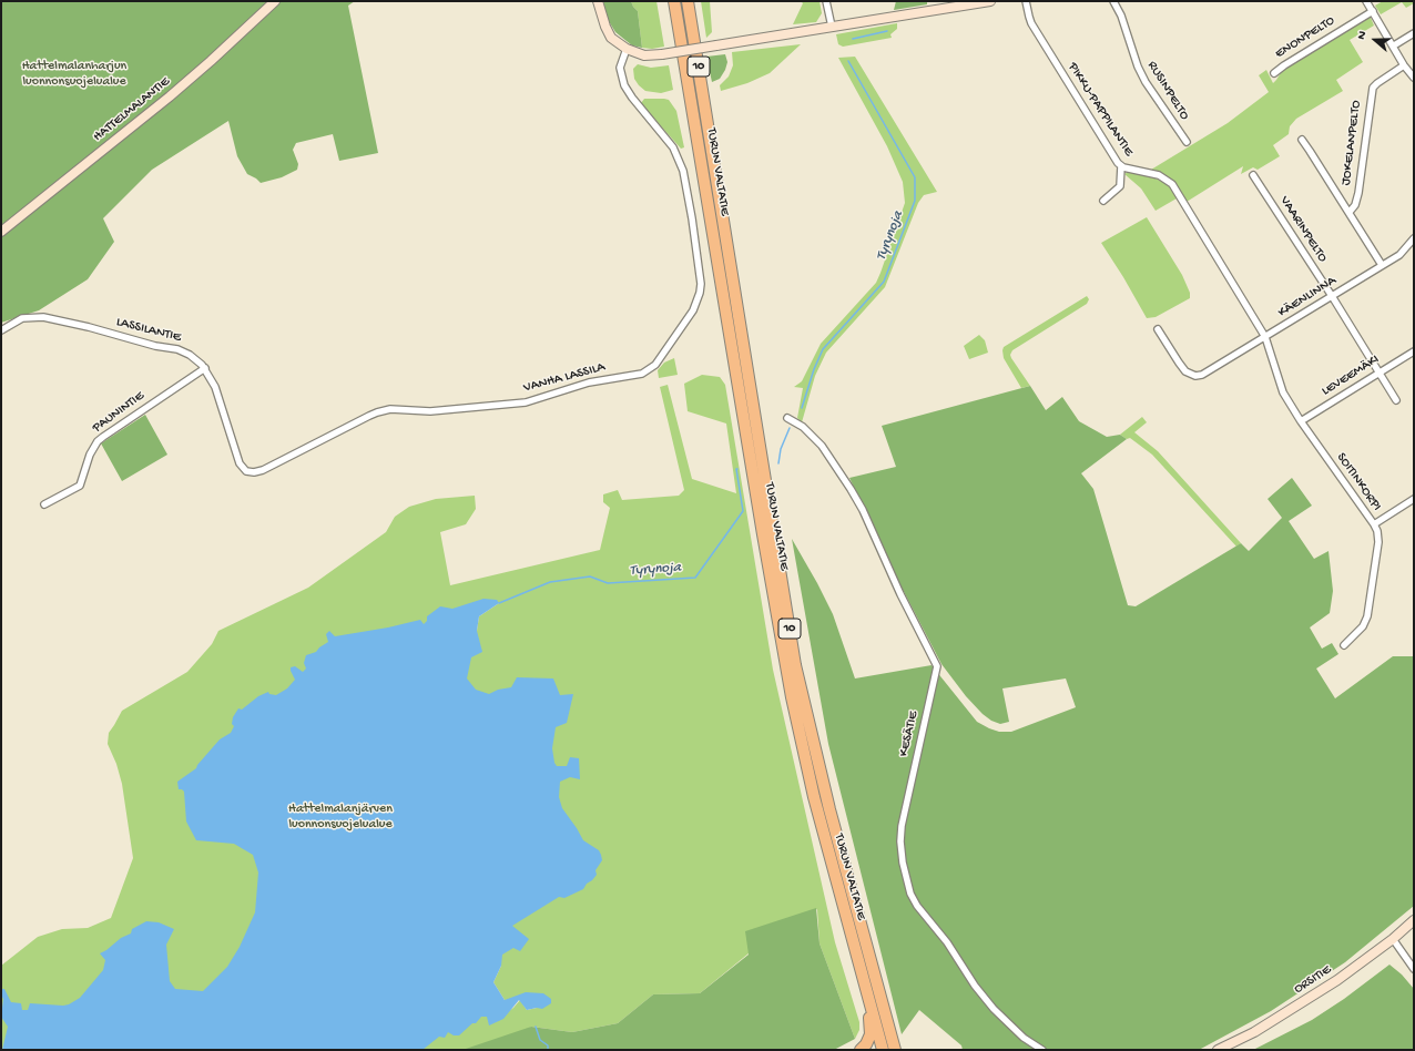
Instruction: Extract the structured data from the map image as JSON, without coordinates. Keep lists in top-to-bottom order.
{
  "streets": {
    "highway": ["10", "TURUN VALTATIE"],
    "street": [
      "ENONPELTO",
      "RUSINPELTO",
      "HATTELMALANTIE",
      "PIKKU-PAPPILANTIE",
      "JOKELANPELTO",
      "VAARINPELTO",
      "KÄENLINNA",
      "LASSILANTIE",
      "LEVEEMÄKI",
      "VANHA LASSILA",
      "PAUNINTIE",
      "SOITINKORPI",
      "KESÄTIE",
      "ORSITIE"
    ]
  },
  "crossings": [
    ["PIKKU-PAPPILANTIE", "KÄENLINNA"],
    ["PIKKU-PAPPILANTIE", "SOITINKORPI"],
    ["VAARINPELTO", "KÄENLINNA"],
    ["VAARINPELTO", "LEVEEMÄKI"],
    ["KÄENLINNA", "SOITINKORPI"],
    ["LASSILANTIE", "VANHA LASSILA"],
    ["LASSILANTIE", "PAUNINTIE"],
    ["LEVEEMÄKI", "SOITINKORPI"]
  ],
  "water": ["Tyrynoja"],
  "parks": ["Hattelmalanharjun luonnonsuojelualue", "Hattelmalanjärven luonnonsuojelualue"],
  "north": "left"
}
